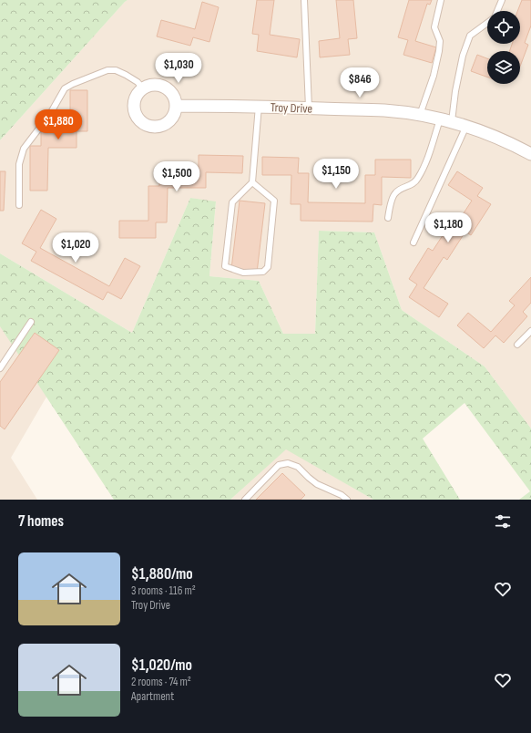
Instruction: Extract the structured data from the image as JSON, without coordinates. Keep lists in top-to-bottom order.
{
  "streets": {
    "street": ["Troy Drive"]
  },
  "page": {
    "price": [
      "$1,030",
      "$846",
      "$1,880",
      "$1,150",
      "$1,500",
      "$1,180",
      "$1,020"
    ],
    "heading": "7 homes",
    "list": [
      {
        "name": "$1,880/mo",
        "note": "3 rooms · 116 m² · Troy Drive"
      },
      {
        "name": "$1,020/mo",
        "note": "2 rooms · 74 m² · Apartment"
      }
    ]
  }
}
